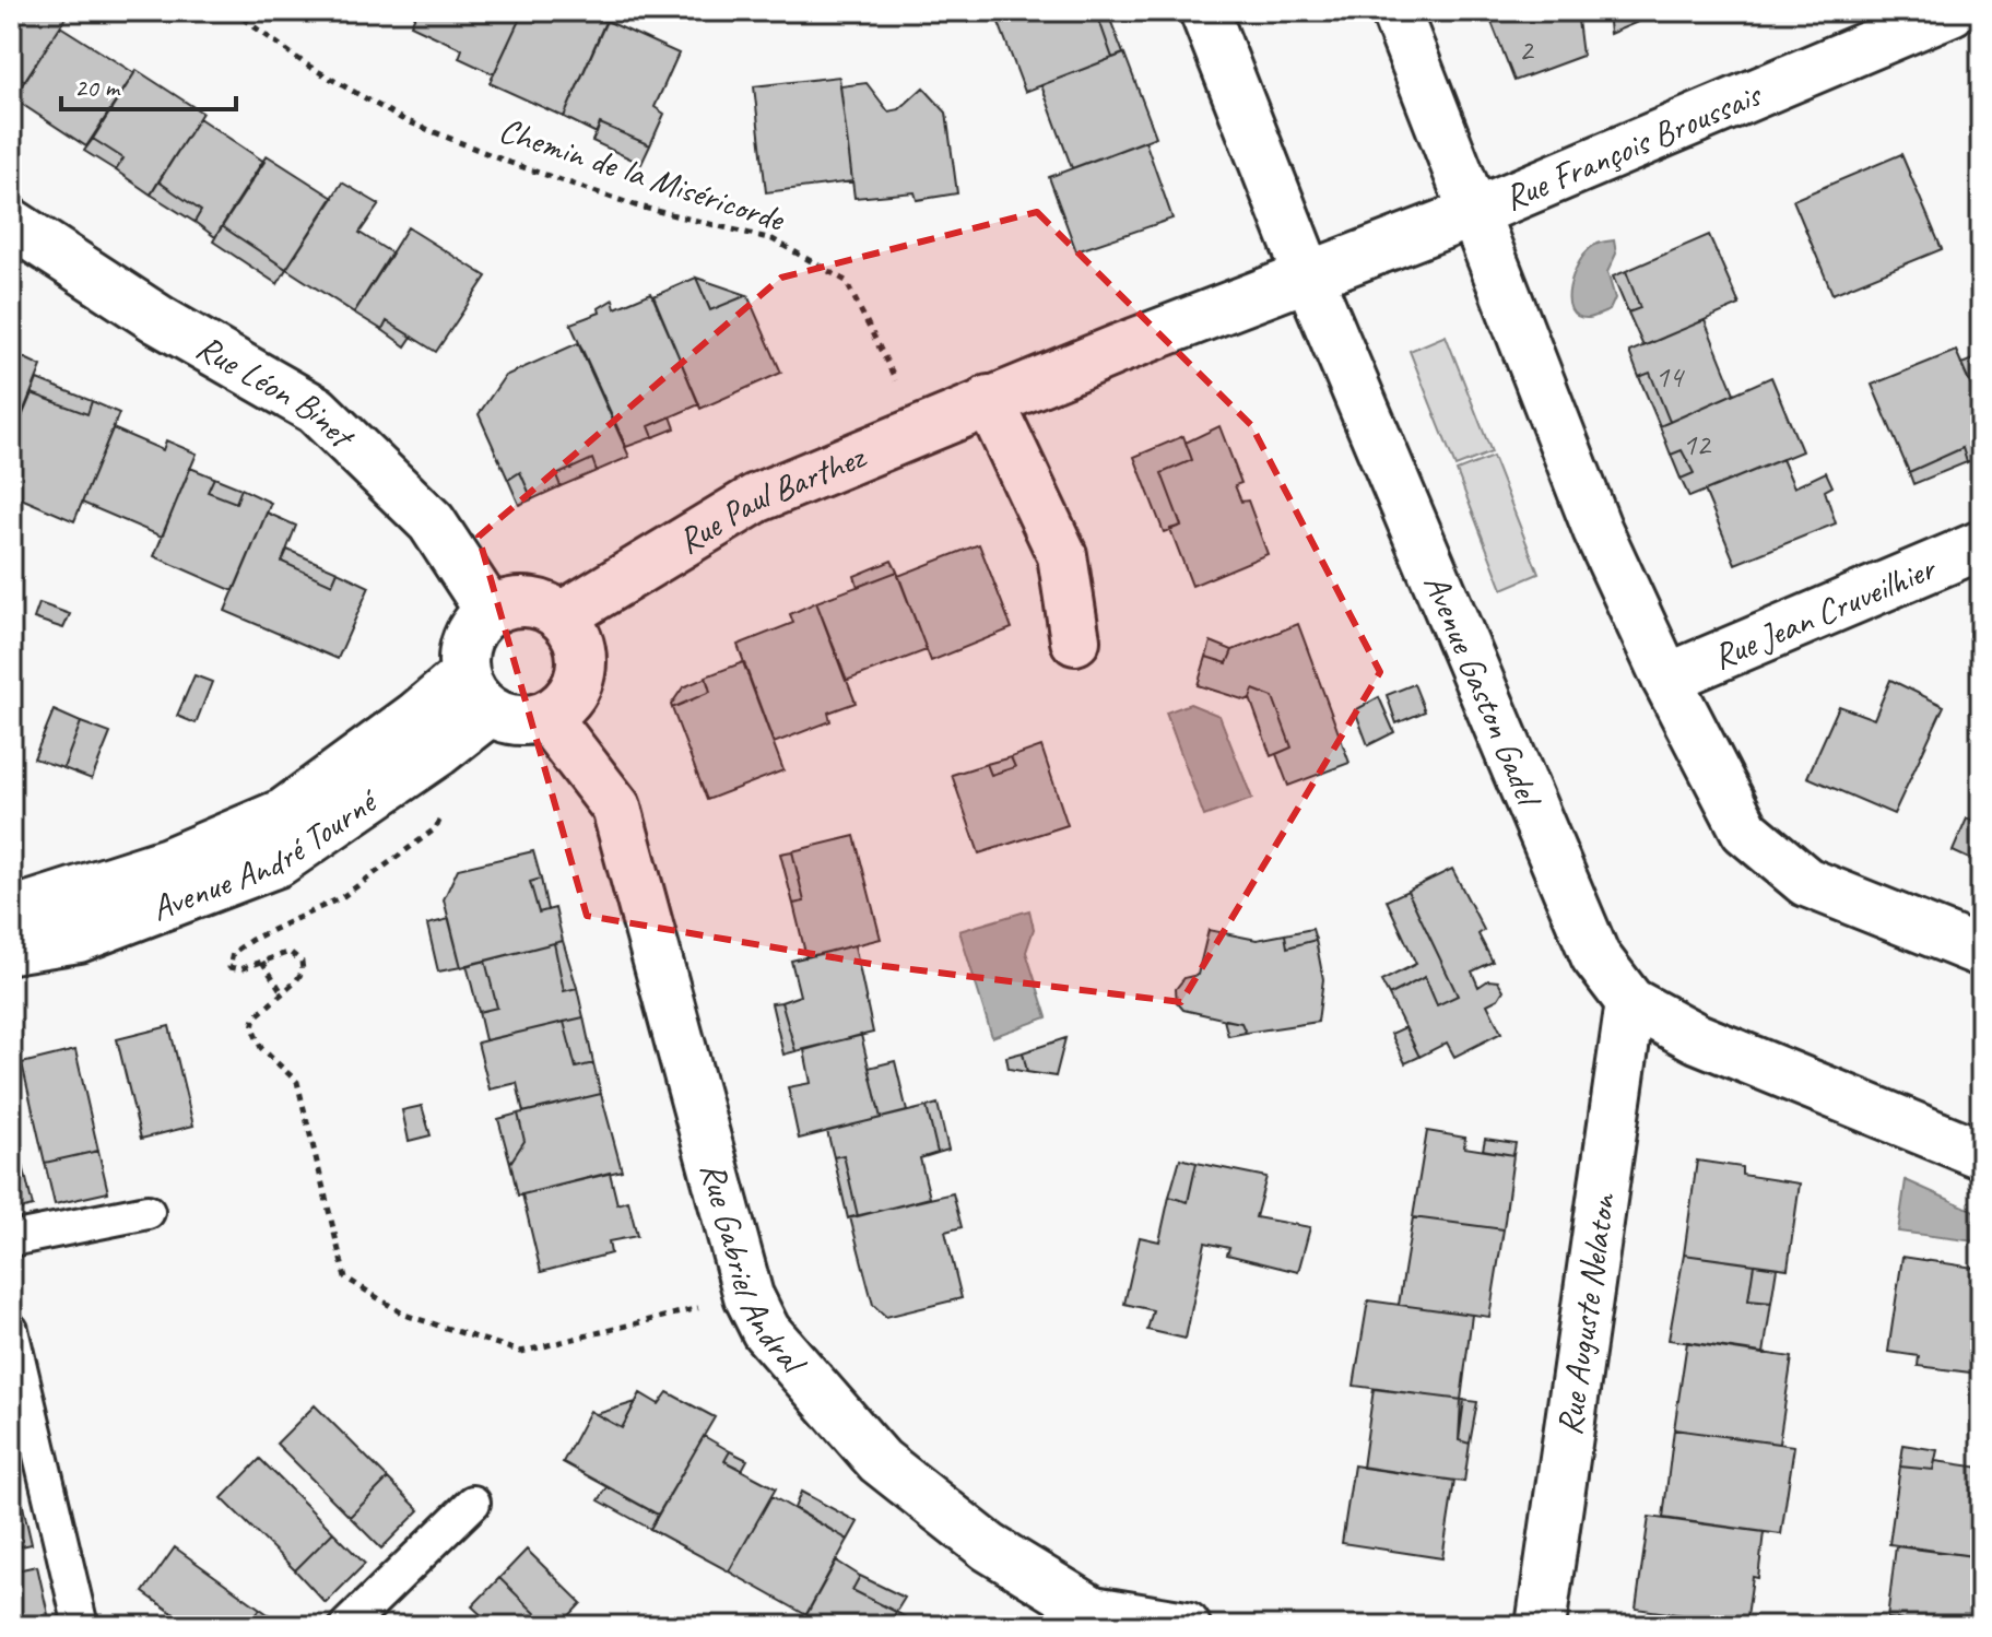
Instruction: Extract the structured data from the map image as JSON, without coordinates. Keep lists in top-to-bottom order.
{
  "streets": {
    "street": [
      "Rue François Broussais",
      "Rue Léon Binet",
      "Rue Paul Barthez",
      "Rue Jean Cruveilhier",
      "Avenue Gaston Gadel",
      "Avenue André Tourné",
      "Rue Gabriel Andral",
      "Rue Auguste Nelaton"
    ],
    "path": ["Chemin de la Miséricorde"]
  },
  "crossings": [
    ["Rue François Broussais", "Rue Paul Barthez"],
    ["Rue François Broussais", "Avenue Gaston Gadel"],
    ["Chemin de la Miséricorde", "Rue Paul Barthez"],
    ["Rue Léon Binet", "Rue Paul Barthez"],
    ["Rue Léon Binet", "Avenue André Tourné"],
    ["Rue Léon Binet", "Rue Gabriel Andral"],
    ["Rue Paul Barthez", "Avenue Gaston Gadel"],
    ["Rue Paul Barthez", "Avenue André Tourné"],
    ["Rue Paul Barthez", "Rue Gabriel Andral"],
    ["Avenue Gaston Gadel", "Rue Auguste Nelaton"],
    ["Avenue André Tourné", "Rue Gabriel Andral"]
  ],
  "house_numbers": ["2", "14", "12"],
  "scale_bar": "20 m"
}
